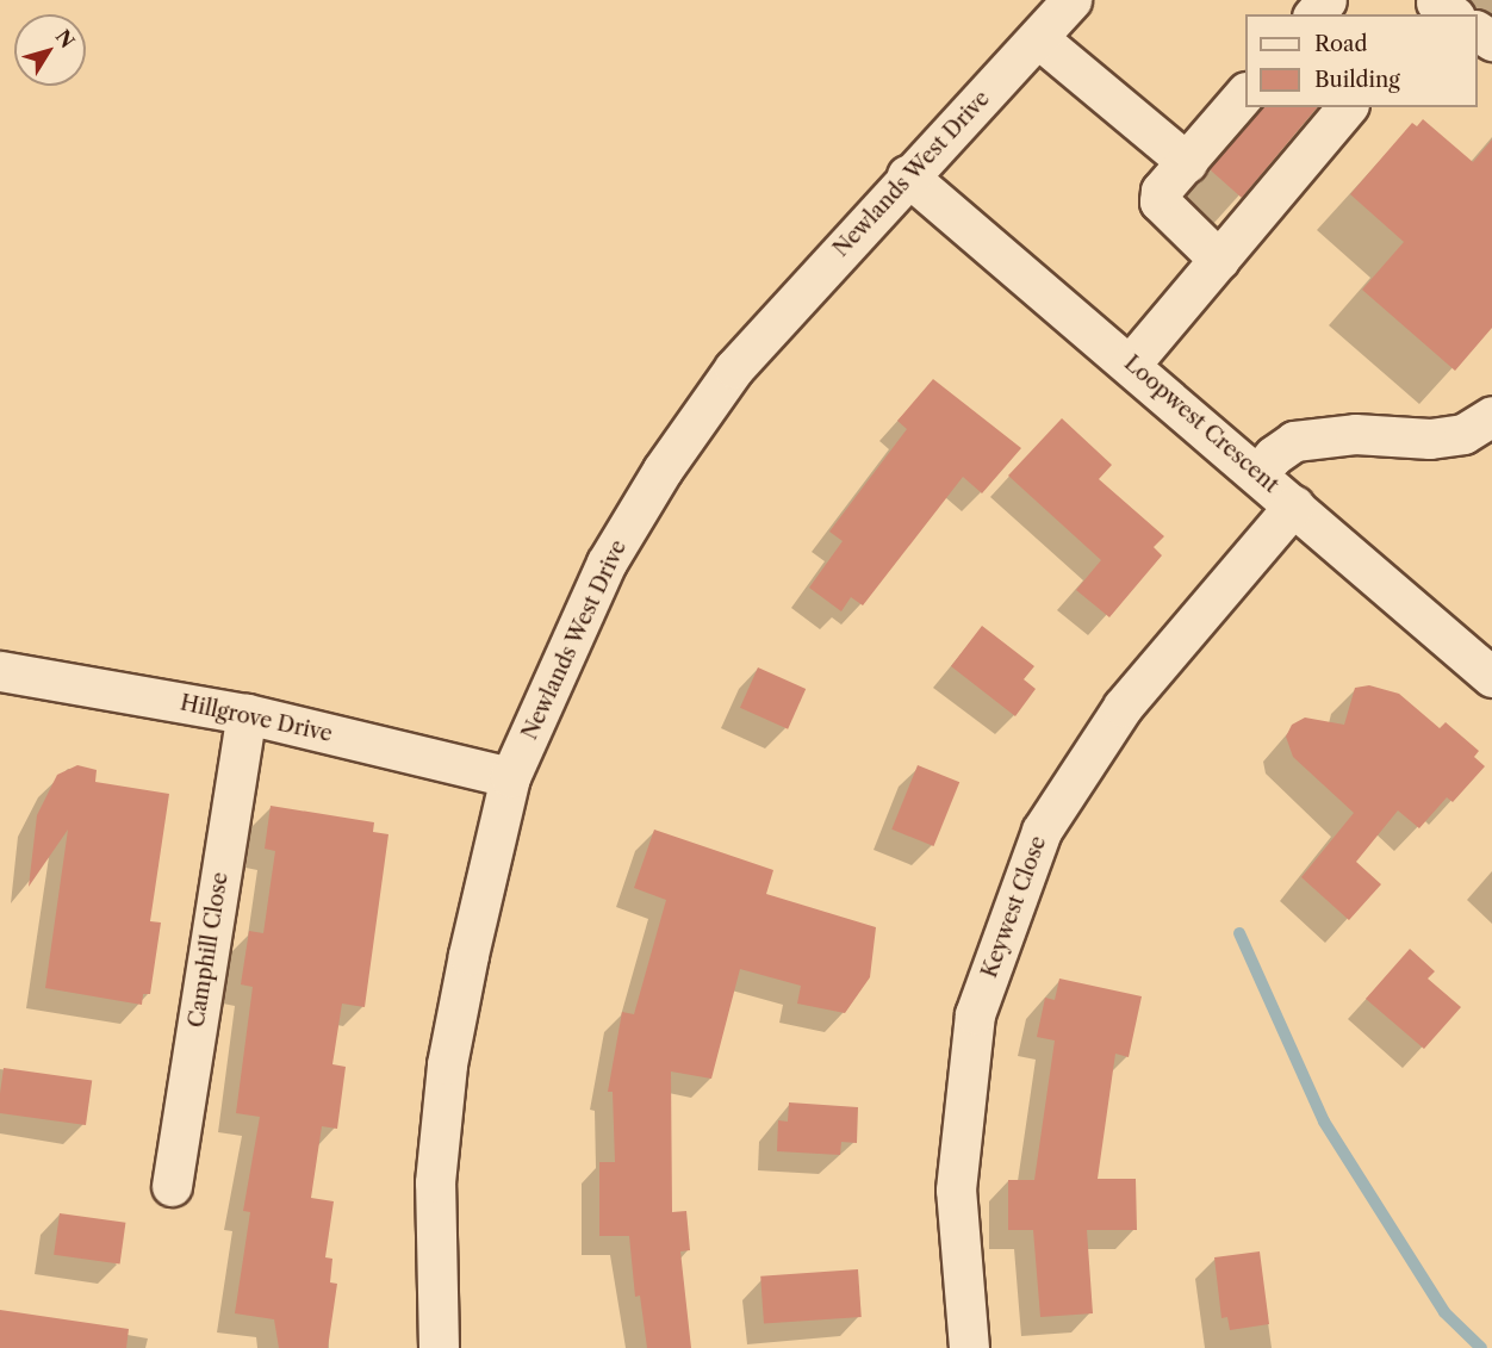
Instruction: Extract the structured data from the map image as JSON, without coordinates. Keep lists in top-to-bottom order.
{
  "streets": {
    "street": [
      "Newlands West Drive",
      "Loopwest Crescent",
      "Hillgrove Drive",
      "Keywest Close",
      "Camphill Close"
    ]
  },
  "crossings": [
    ["Newlands West Drive", "Loopwest Crescent"],
    ["Newlands West Drive", "Hillgrove Drive"],
    ["Loopwest Crescent", "Keywest Close"],
    ["Hillgrove Drive", "Camphill Close"]
  ],
  "legend": ["Road", "Building"],
  "north": "top right"
}
